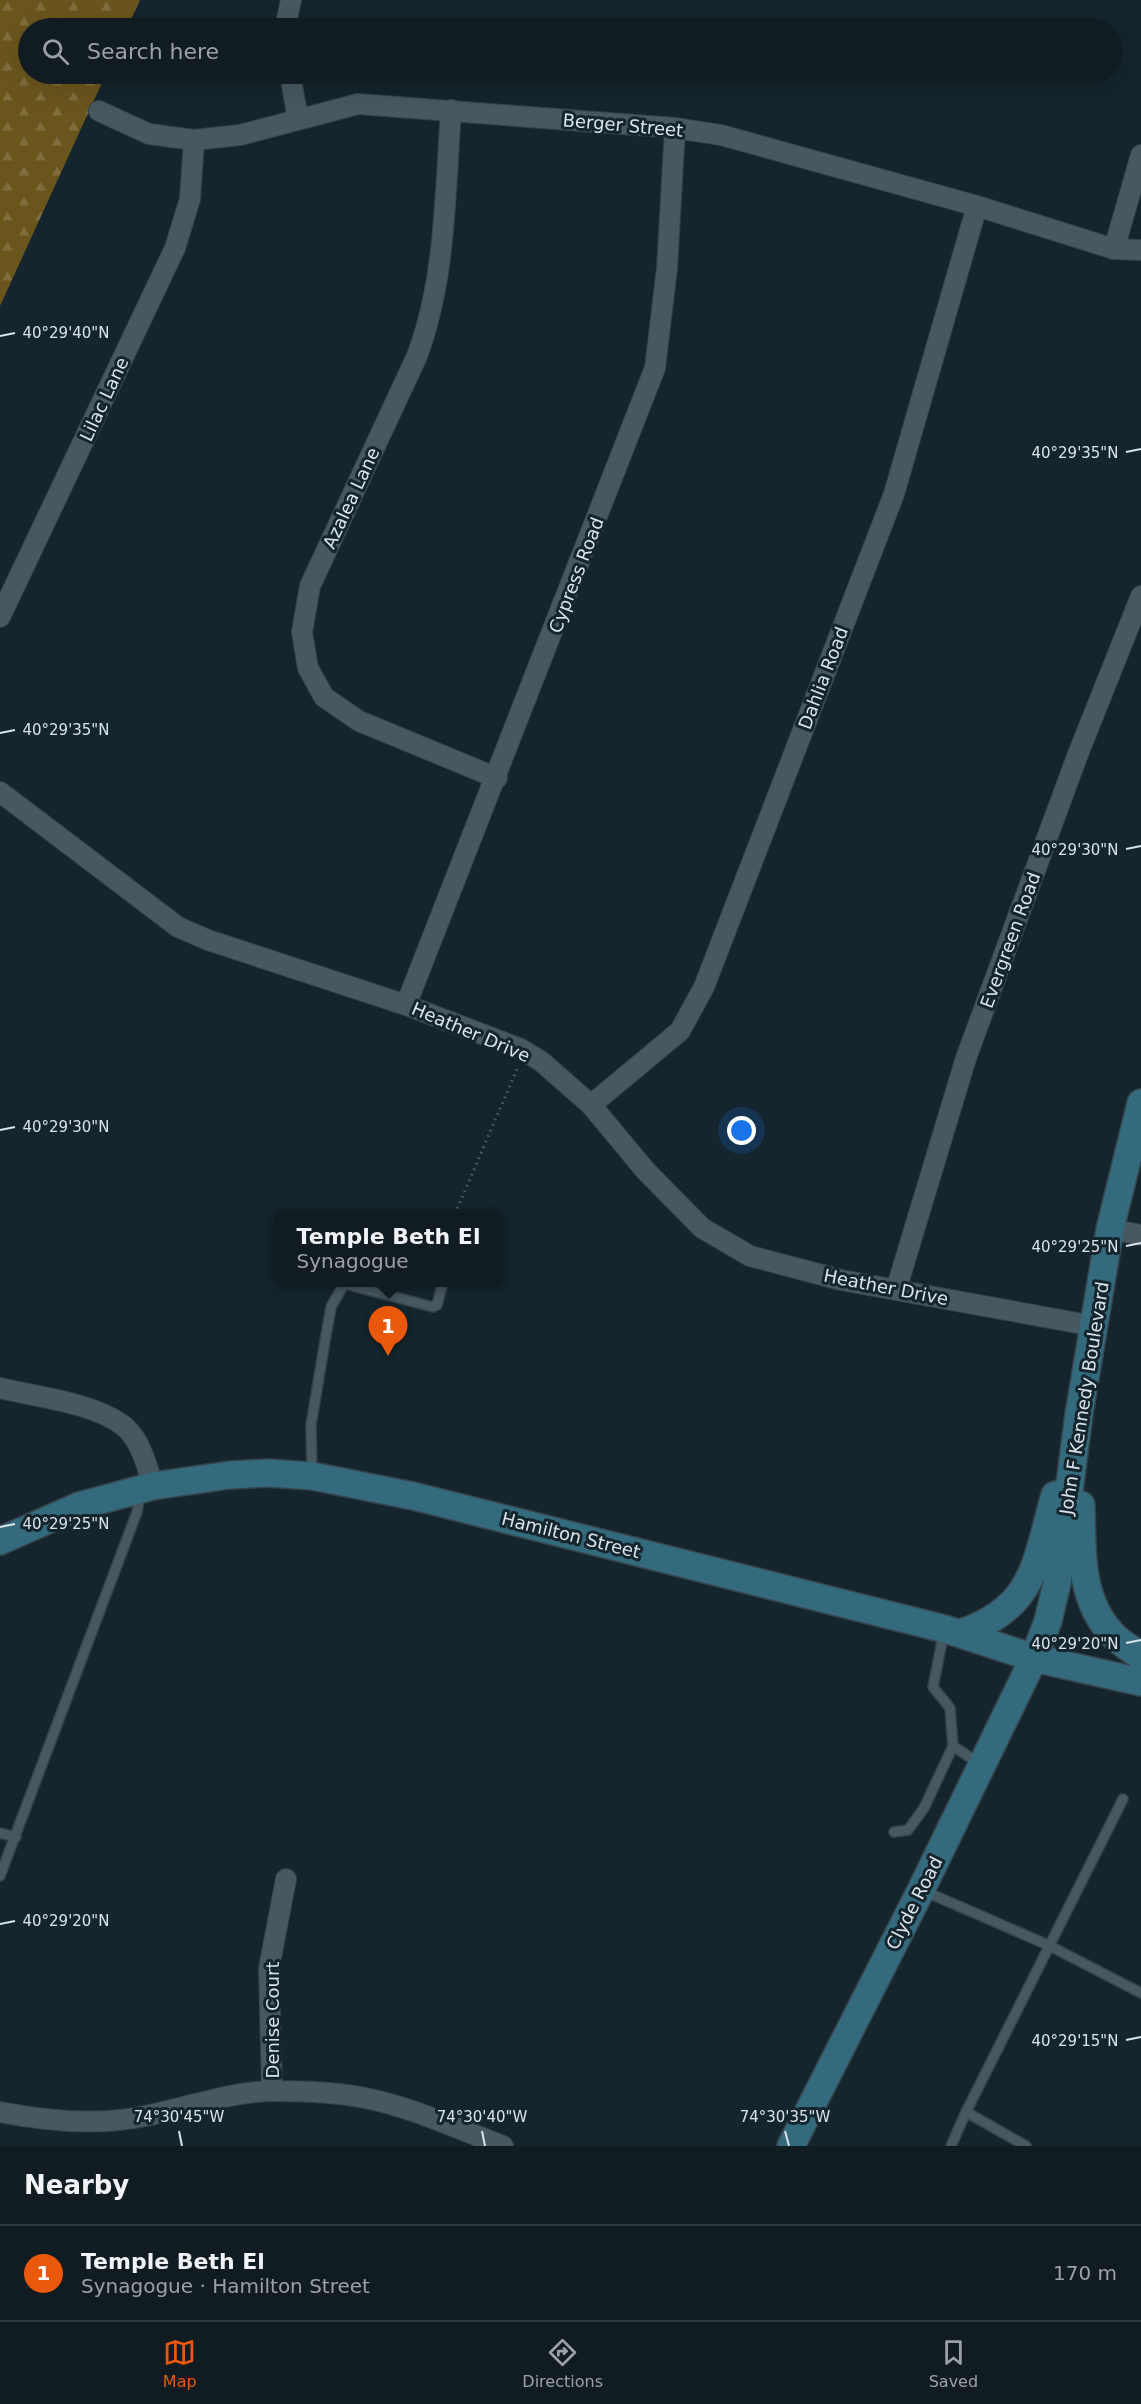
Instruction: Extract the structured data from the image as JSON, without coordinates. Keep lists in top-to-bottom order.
{
  "streets": {
    "street": [
      "Berger Street",
      "Lilac Lane",
      "Azalea Lane",
      "Cypress Road",
      "Dahlia Road",
      "Evergreen Road",
      "Heather Drive",
      "John F Kennedy Boulevard",
      "Hamilton Street",
      "Clyde Road",
      "Denise Court"
    ]
  },
  "crossings": [
    ["Berger Street", "Lilac Lane"],
    ["Berger Street", "Azalea Lane"],
    ["Berger Street", "Cypress Road"],
    ["Berger Street", "Dahlia Road"],
    ["Azalea Lane", "Cypress Road"],
    ["Cypress Road", "Heather Drive"],
    ["Dahlia Road", "Heather Drive"],
    ["Evergreen Road", "Heather Drive"],
    ["Heather Drive", "John F Kennedy Boulevard"],
    ["John F Kennedy Boulevard", "Hamilton Street"],
    ["John F Kennedy Boulevard", "Clyde Road"],
    ["Hamilton Street", "Clyde Road"]
  ],
  "page": {
    "search": "Search here",
    "popup": ["Temple Beth El", "Synagogue"],
    "pins": "1",
    "heading": "Nearby",
    "list": [
      {
        "mark": "1",
        "name": "Temple Beth El",
        "note": "Synagogue · Hamilton Street",
        "value": "170 m"
      }
    ],
    "nav": ["Map", "Directions", "Saved"]
  },
  "coordinates": [
    "40°29'40\"N",
    "40°29'35\"N",
    "40°29'30\"N",
    "40°29'25\"N",
    "40°29'20\"N",
    "40°29'15\"N",
    "74°30'45\"W",
    "74°30'40\"W",
    "74°30'35\"W"
  ]
}
